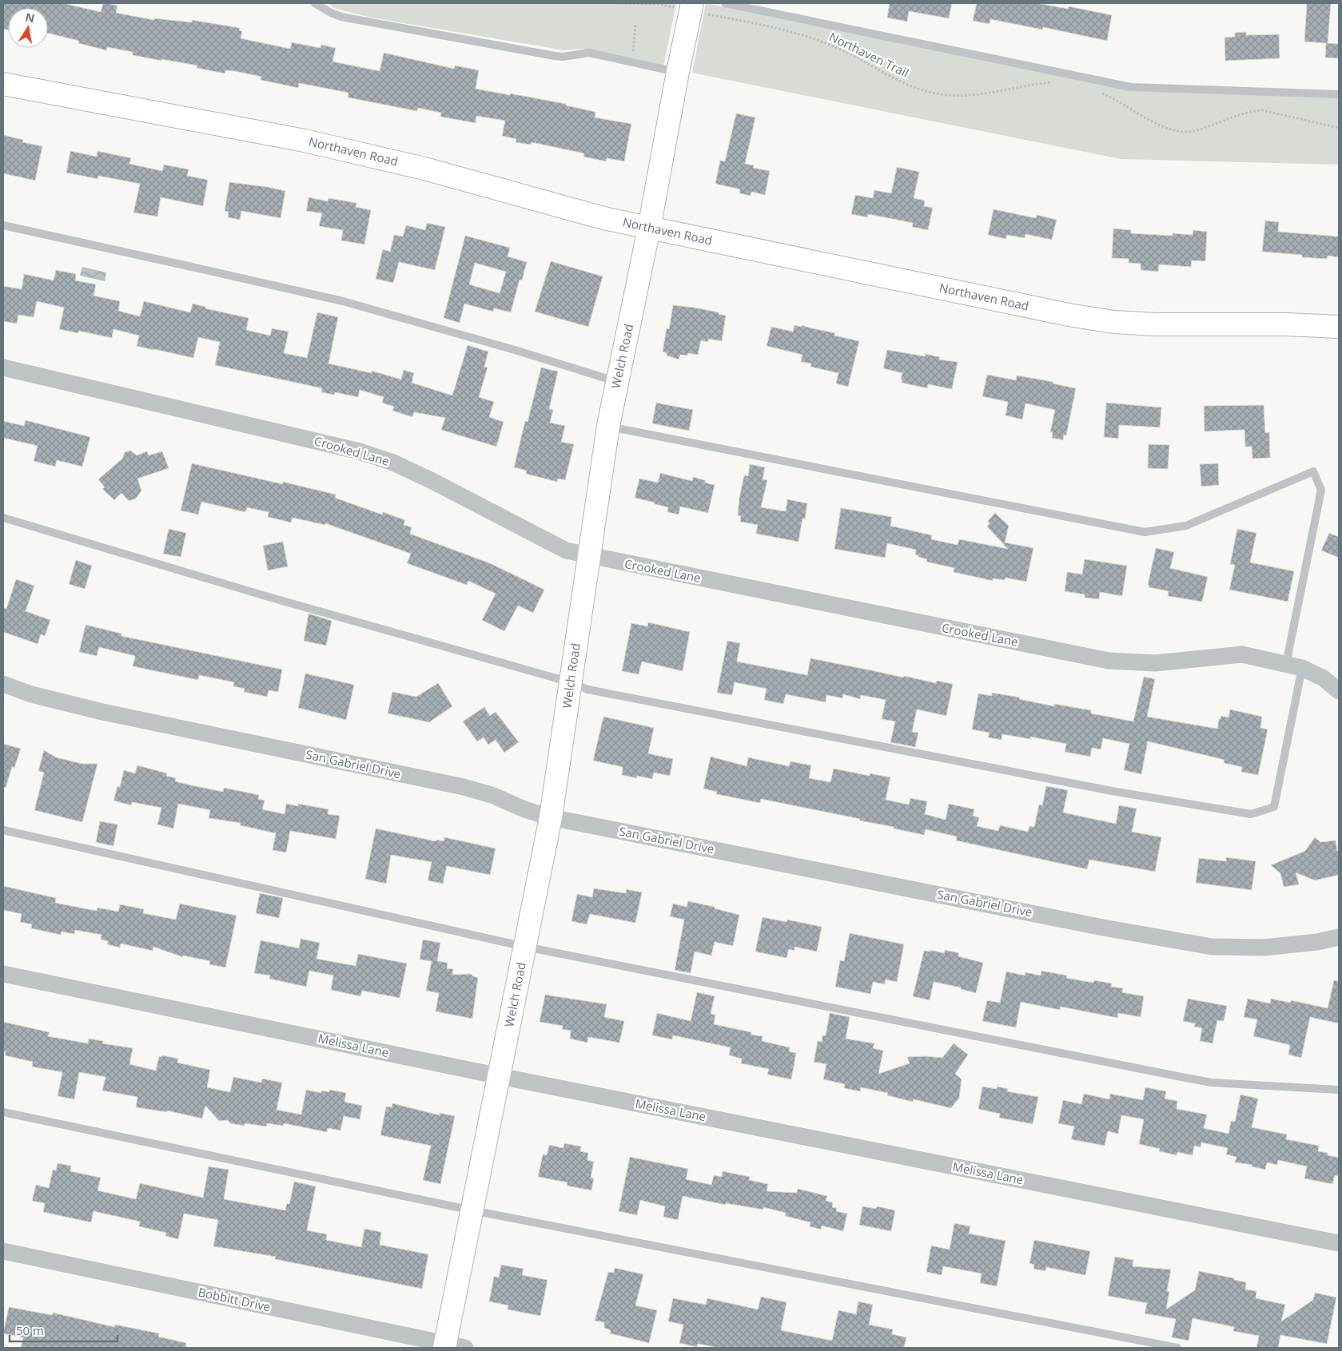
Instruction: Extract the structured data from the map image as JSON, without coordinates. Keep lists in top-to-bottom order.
{
  "streets": {
    "street": [
      "Northaven Road",
      "Welch Road",
      "Crooked Lane",
      "San Gabriel Drive",
      "Melissa Lane",
      "Bobbitt Drive"
    ],
    "path": ["Northaven Trail"]
  },
  "crossings": [
    ["Northaven Trail", "Welch Road"],
    ["Northaven Road", "Welch Road"],
    ["Welch Road", "Crooked Lane"],
    ["Welch Road", "San Gabriel Drive"],
    ["Welch Road", "Melissa Lane"],
    ["Welch Road", "Bobbitt Drive"]
  ],
  "scale_bar": "50 m",
  "north": "top"
}
